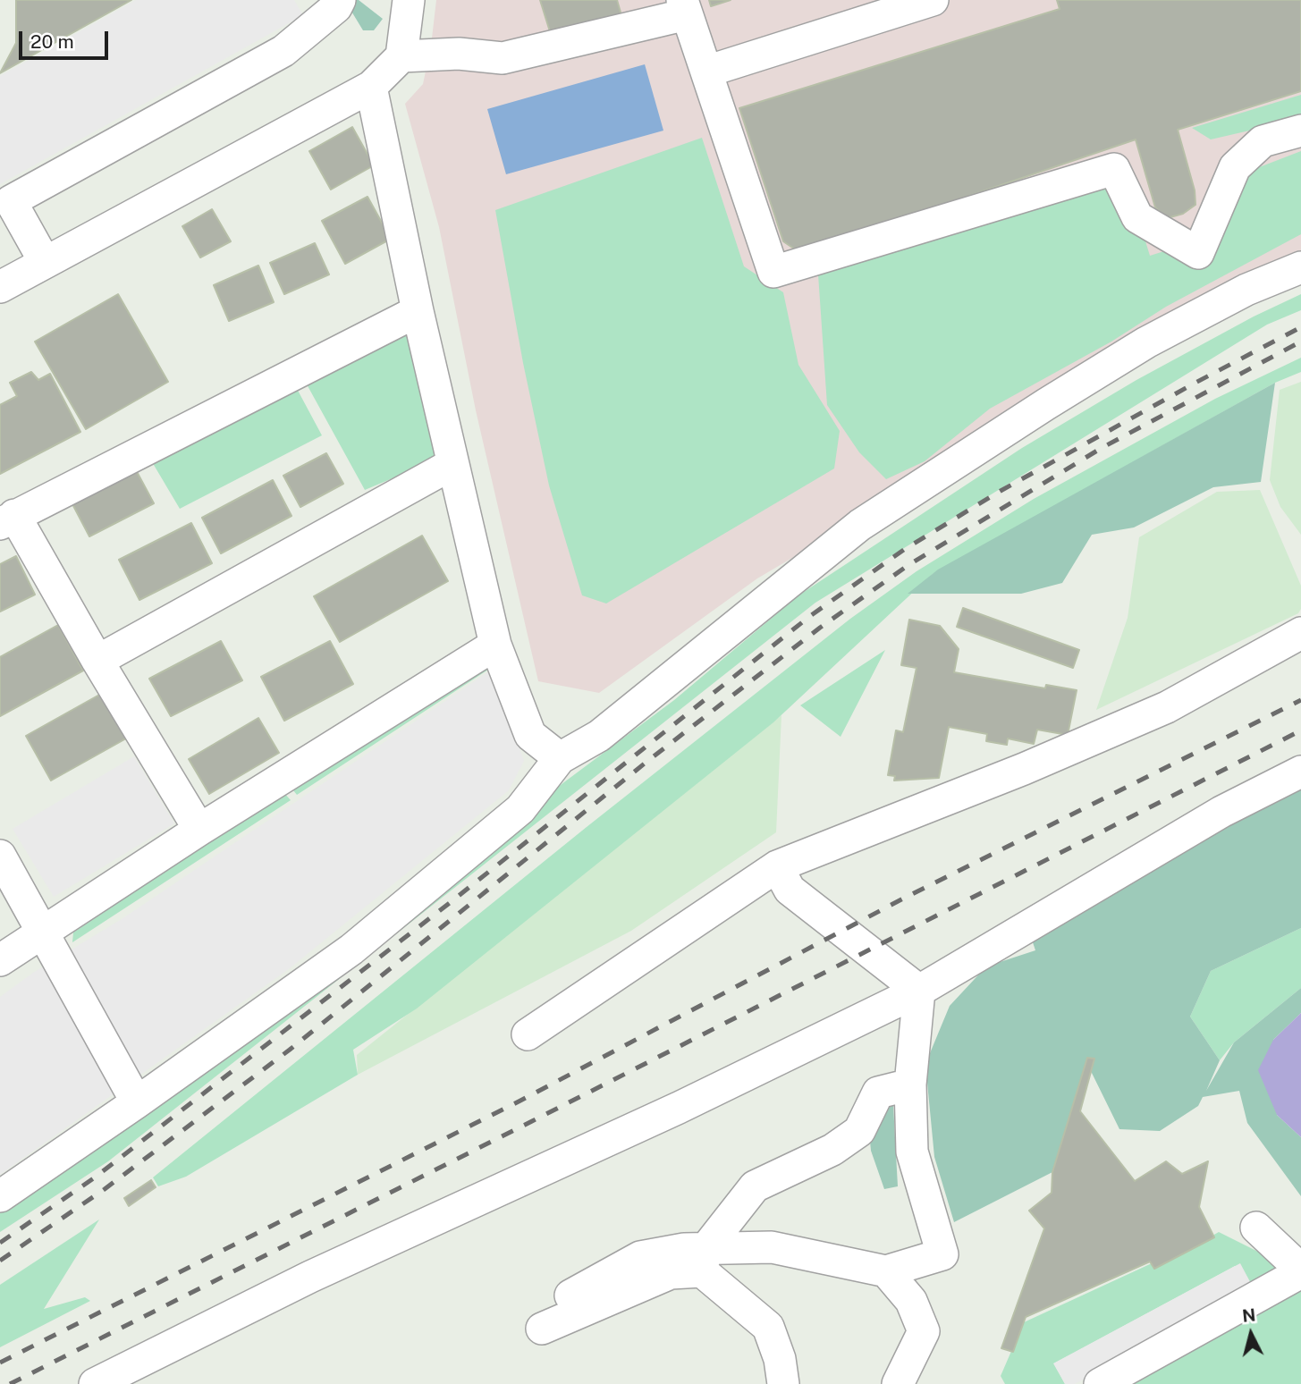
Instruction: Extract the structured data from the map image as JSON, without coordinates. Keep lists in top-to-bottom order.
{
  "scale_bar": "20 m",
  "north": "top"
}
